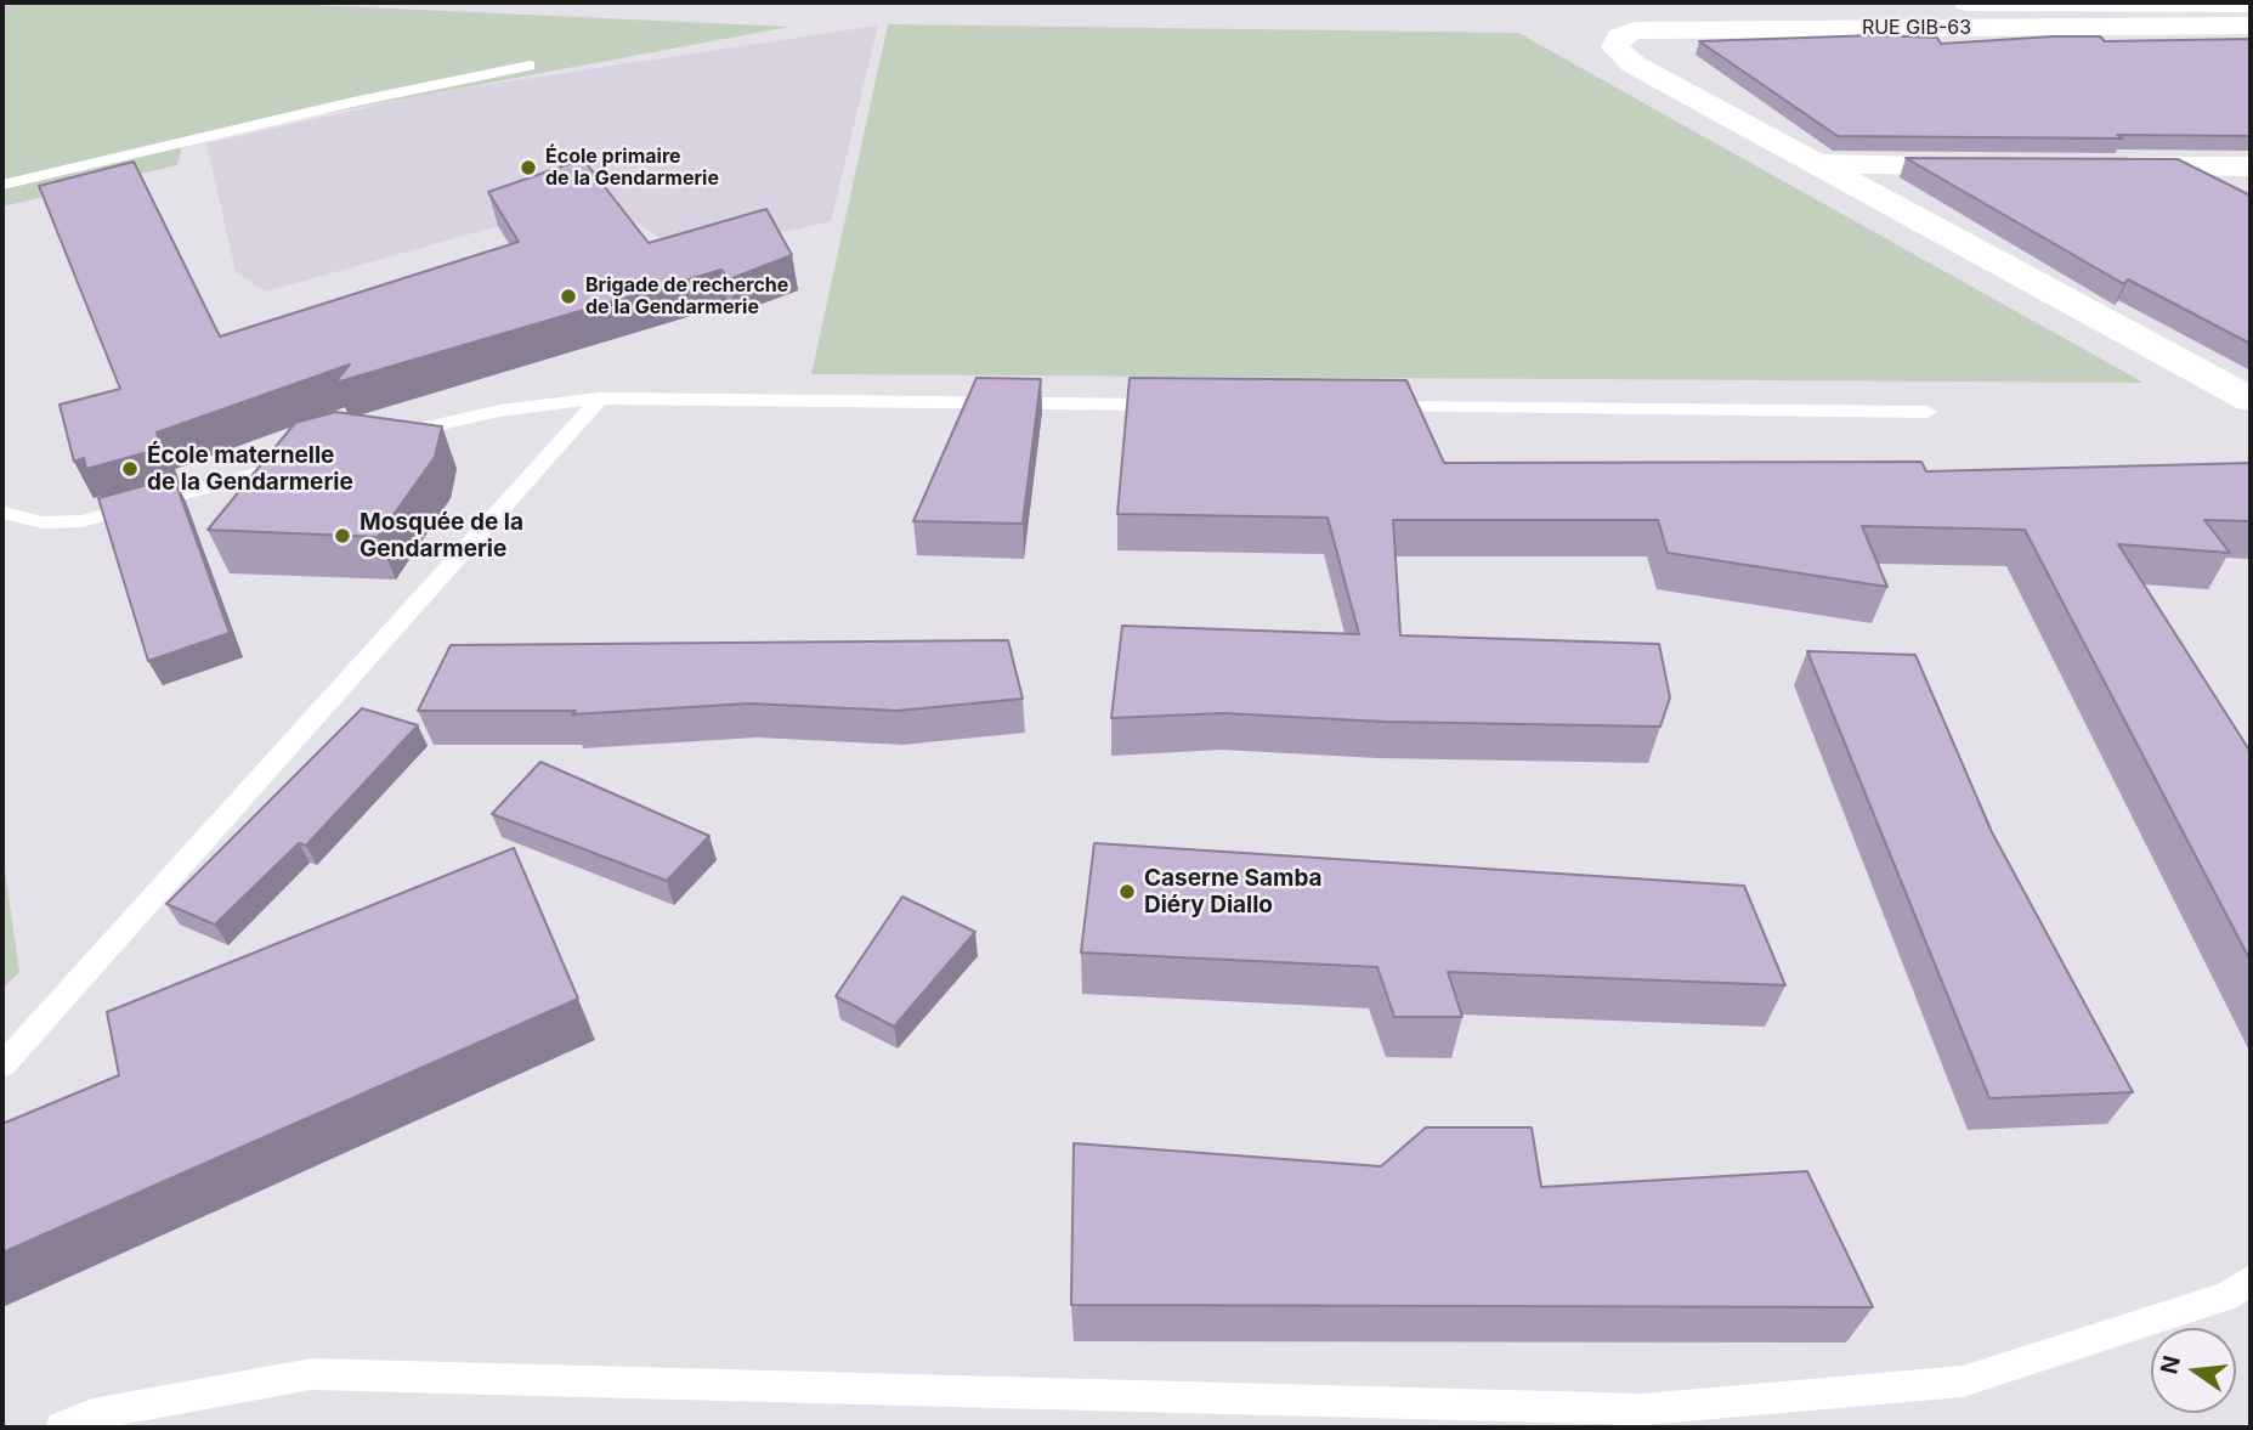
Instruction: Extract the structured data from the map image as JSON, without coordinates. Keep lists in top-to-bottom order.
{
  "streets": {
    "main road": ["RUE GIB-63"]
  },
  "places": [
    "École primaire de la Gendarmerie",
    "Brigade de recherche de la Gendarmerie",
    "École maternelle de la Gendarmerie",
    "Mosquée de la Gendarmerie",
    "Caserne Samba Diéry Diallo"
  ],
  "north": "left"
}
